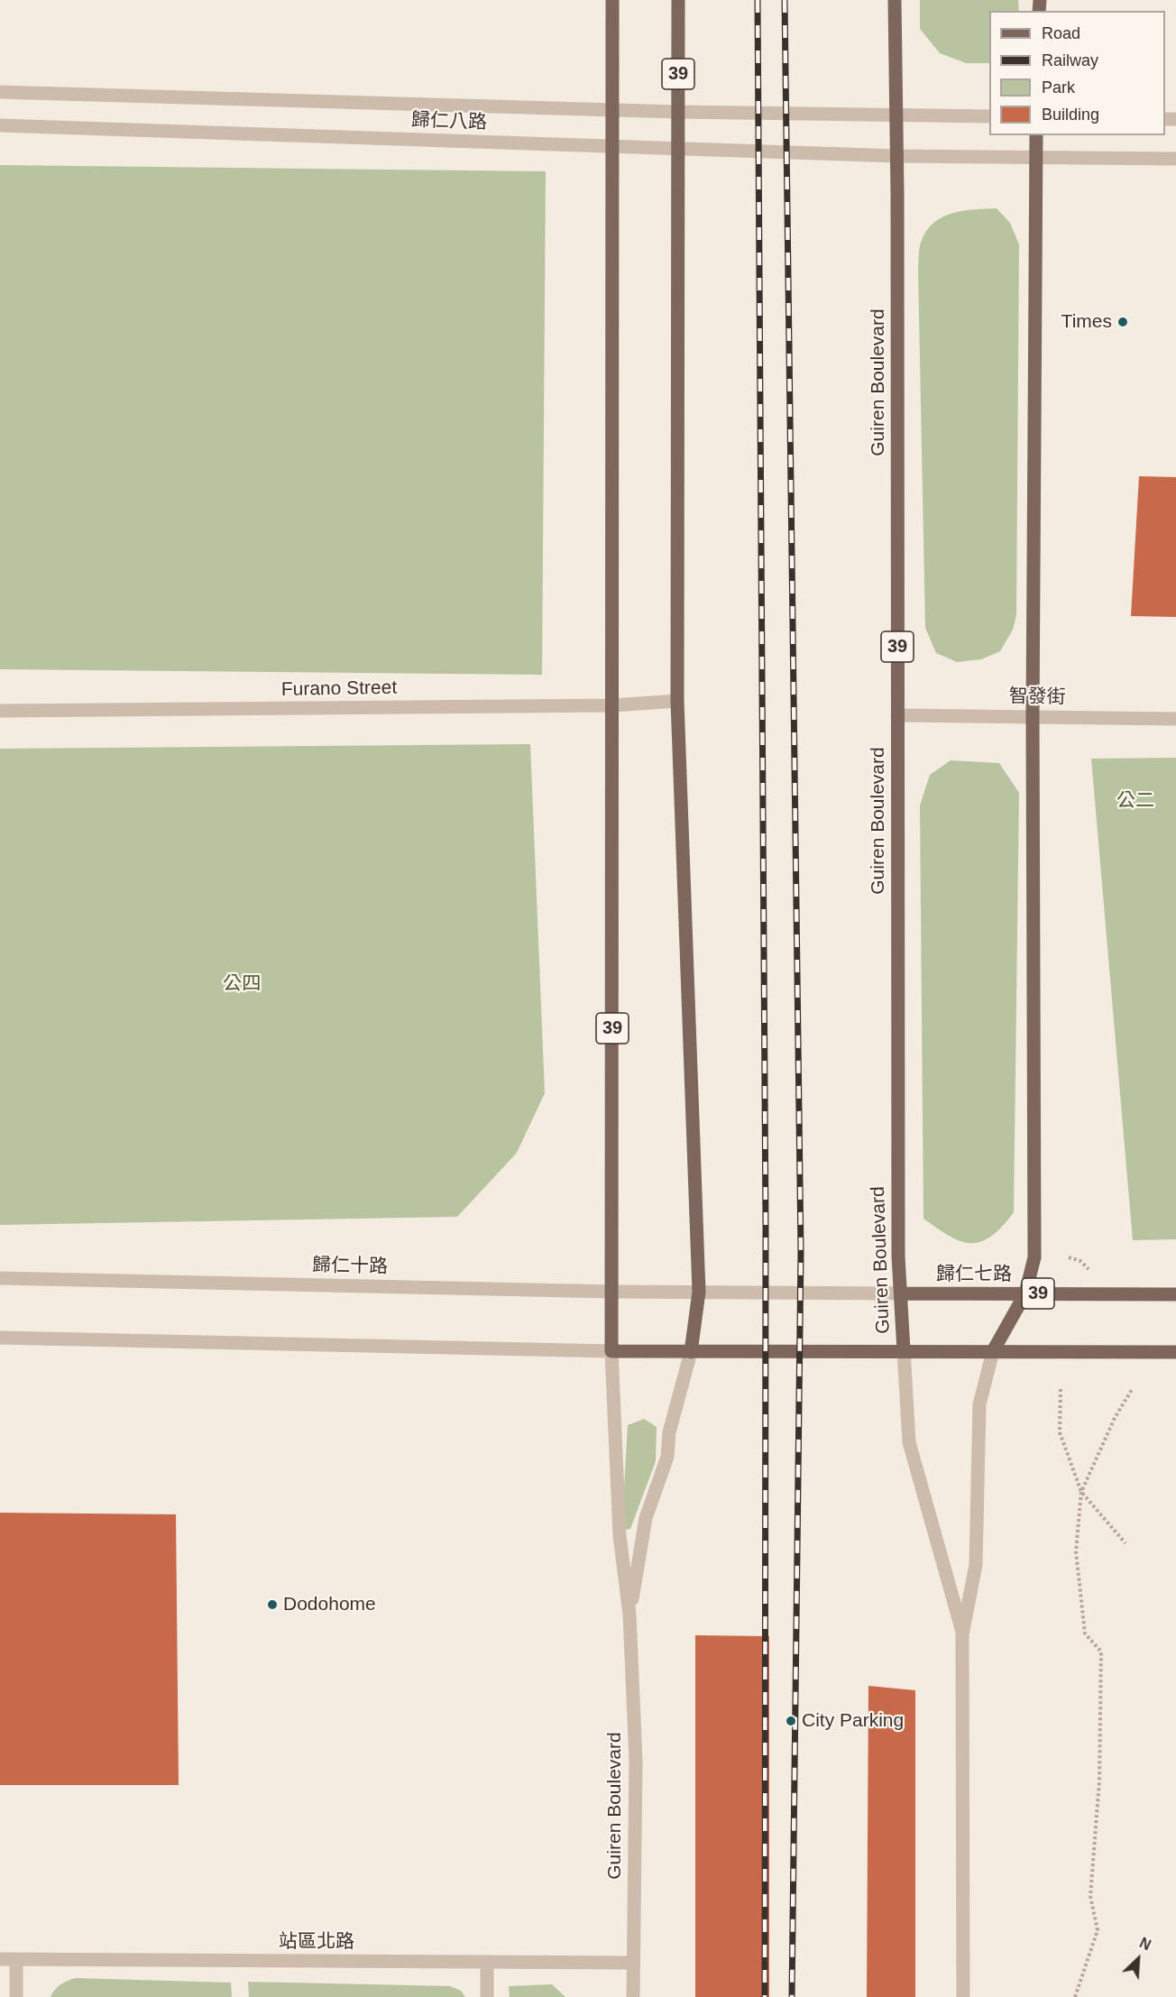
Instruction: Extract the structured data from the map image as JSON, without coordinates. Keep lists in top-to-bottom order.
{
  "streets": {
    "main road": ["39", "Guiren Boulevard", "歸仁七路"],
    "street": [
      "歸仁八路",
      "Furano Street",
      "智發街",
      "歸仁十路",
      "站區北路"
    ]
  },
  "crossings": [
    ["歸仁八路", "Guiren Boulevard"],
    ["Guiren Boulevard", "Furano Street"],
    ["Guiren Boulevard", "智發街"],
    ["Guiren Boulevard", "歸仁十路"],
    ["Guiren Boulevard", "歸仁七路"],
    ["Guiren Boulevard", "站區北路"],
    ["歸仁十路", "歸仁七路"]
  ],
  "parks": ["公二", "公四"],
  "places": ["Times", "Dodohome", "City Parking"],
  "legend": [
    "Road",
    "Railway",
    "Park",
    "Building"
  ],
  "north": "top right"
}
